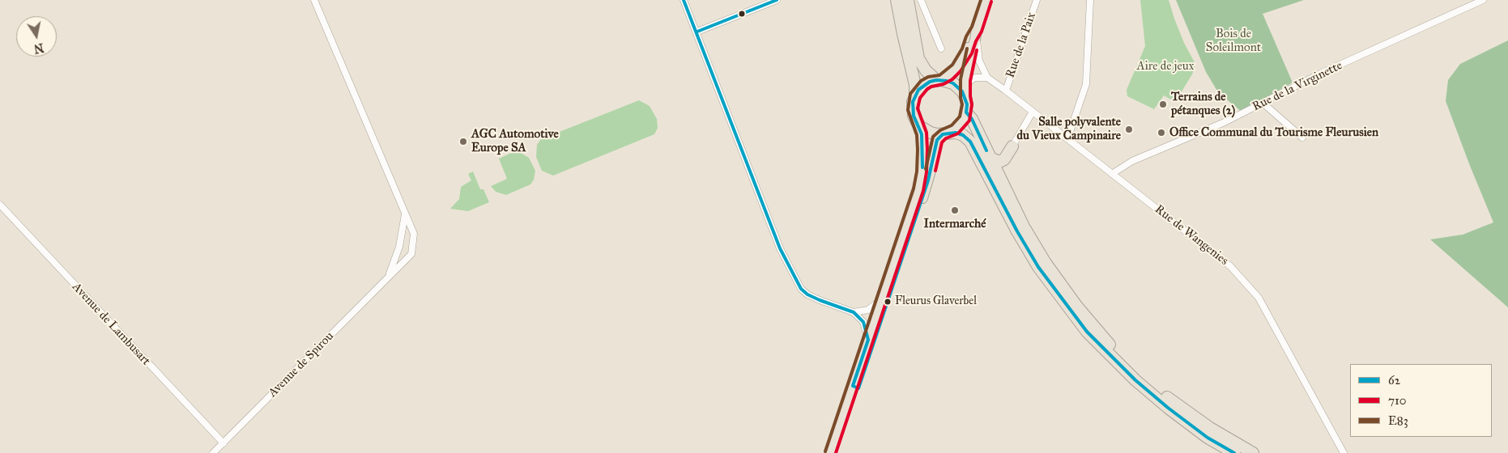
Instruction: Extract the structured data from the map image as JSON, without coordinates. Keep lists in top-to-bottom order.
{
  "streets": {
    "street": [
      "Rue de la Paix",
      "Rue de la Virginette",
      "Rue de Wangenies",
      "Avenue de Lambusart",
      "Avenue de Spirou"
    ]
  },
  "crossings": [
    ["Rue de la Paix", "Rue de Wangenies"],
    ["Rue de la Virginette", "Rue de Wangenies"],
    ["Avenue de Lambusart", "Avenue de Spirou"]
  ],
  "parks": ["Bois de Soleilmont", "Aire de jeux"],
  "places": [
    "Terrains de pétanques (2)",
    "Salle polyvalente du Vieux Campinaire",
    "Office Communal du Tourisme Fleurusien",
    "AGC Automotive Europe SA",
    "Intermarché",
    "Fleurus Glaverbel"
  ],
  "lines": ["transit line 62", "transit line E83", "transit line 710"],
  "legend": ["62", "710", "E83"],
  "north": "bottom"
}
